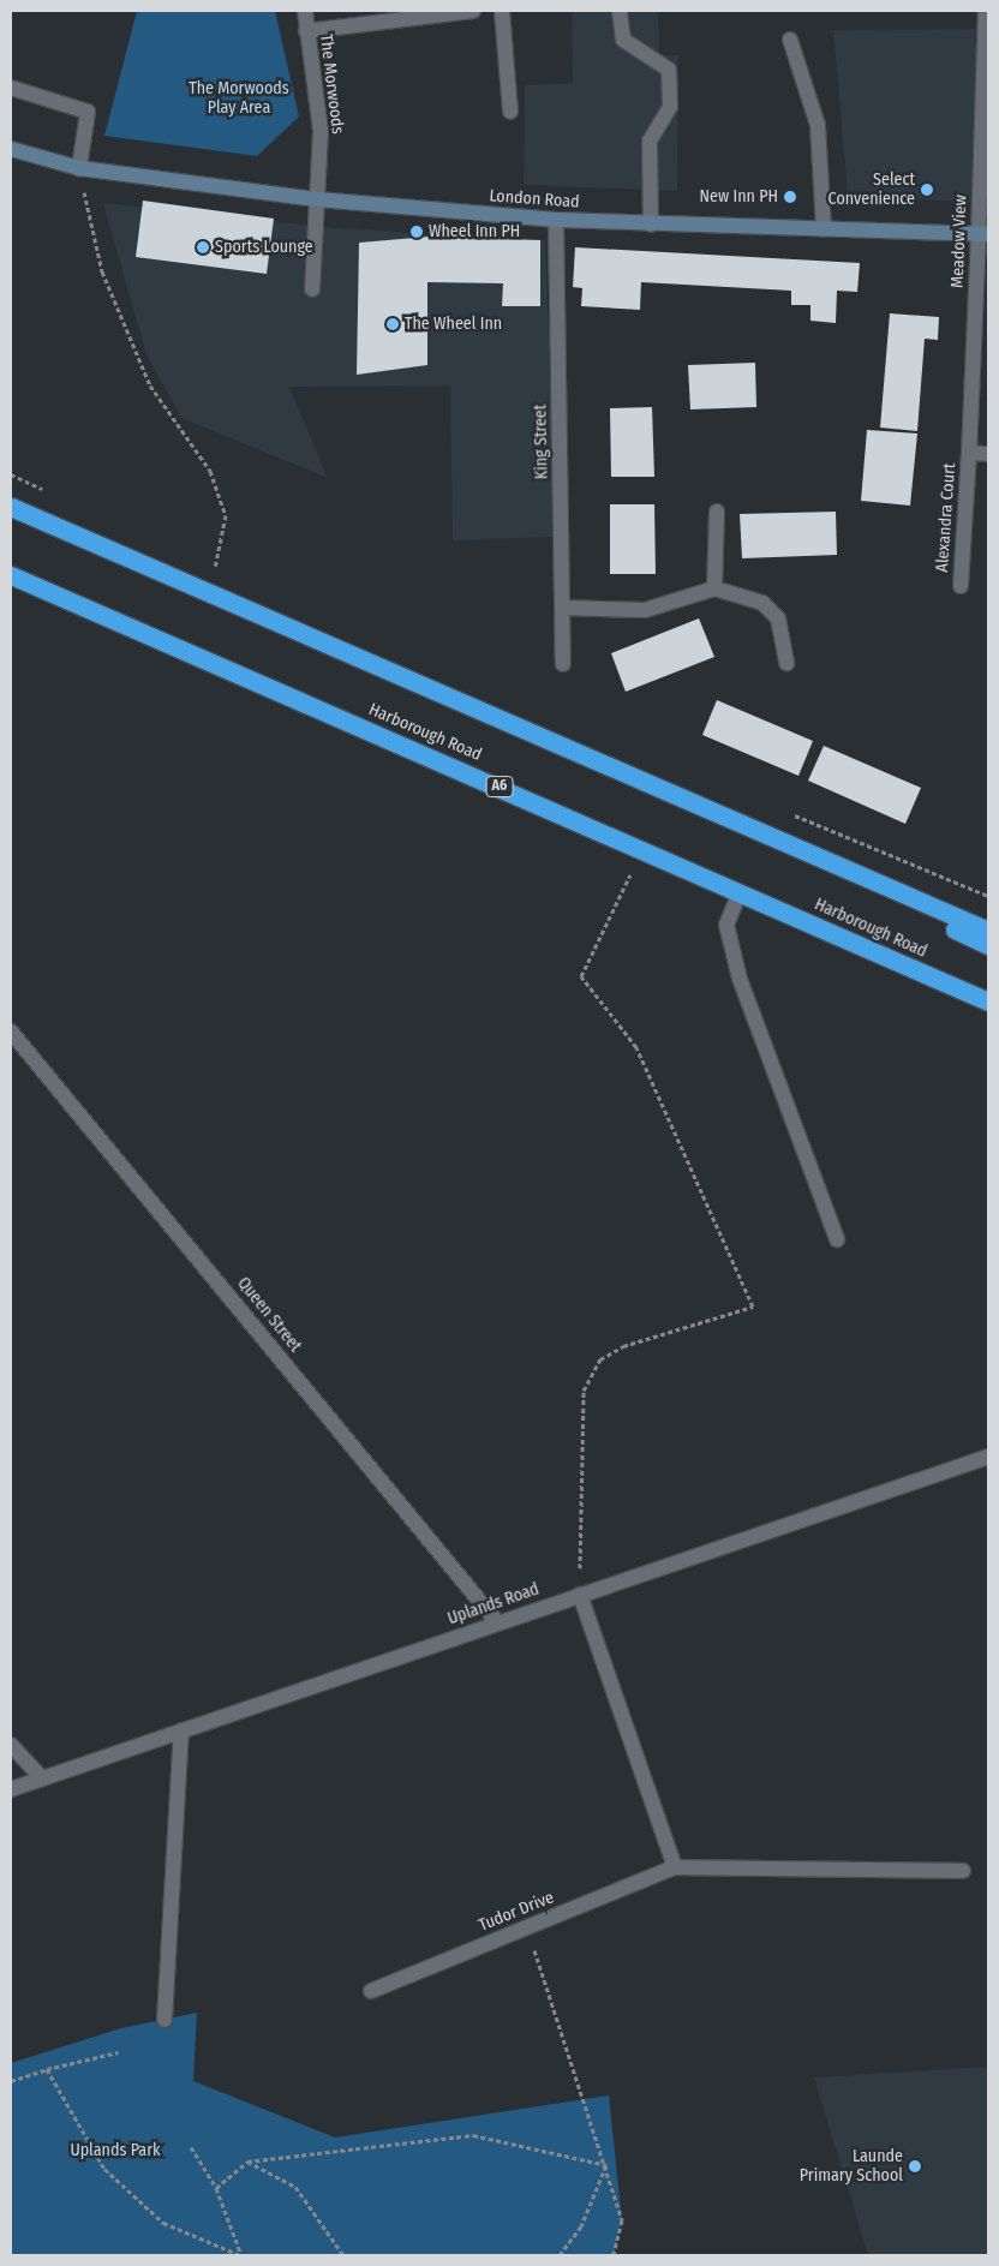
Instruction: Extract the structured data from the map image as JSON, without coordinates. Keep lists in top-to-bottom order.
{
  "streets": {
    "highway": ["Harborough Road", "A6"],
    "main road": ["London Road"],
    "street": [
      "The Morwoods",
      "Meadow View",
      "King Street",
      "Alexandra Court",
      "Queen Street",
      "Uplands Road",
      "Tudor Drive"
    ]
  },
  "crossings": [
    ["The Morwoods", "London Road"],
    ["London Road", "Meadow View"],
    ["London Road", "King Street"],
    ["Meadow View", "Alexandra Court"],
    ["Queen Street", "Uplands Road"]
  ],
  "parks": ["The Morwoods Play Area", "Uplands Park"],
  "places": [
    "Select Convenience",
    "New Inn PH",
    "Wheel Inn PH",
    "Sports Lounge",
    "The Wheel Inn",
    "Launde Primary School"
  ]
}
